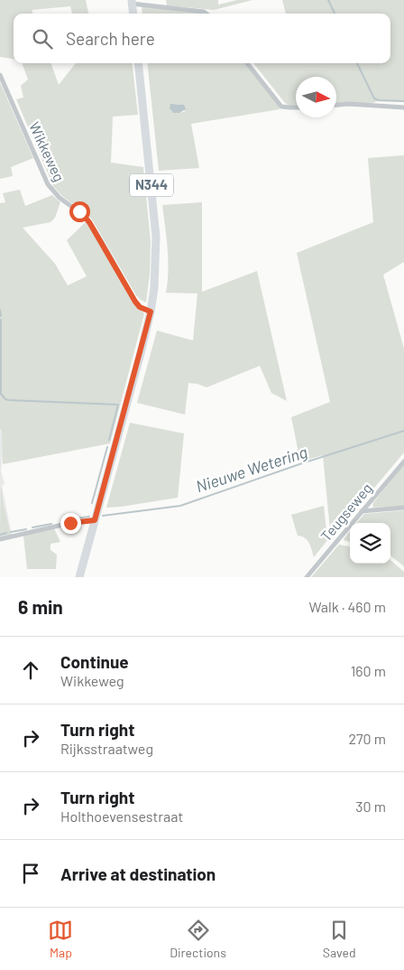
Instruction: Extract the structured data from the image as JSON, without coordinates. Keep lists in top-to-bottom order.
{
  "streets": {
    "main road": ["N344"],
    "street": ["Wikkeweg", "Teugseweg"]
  },
  "crossings": [
    ["Wikkeweg", "N344"]
  ],
  "water": ["Nieuwe Wetering"],
  "north": "right",
  "page": {
    "search": "Search here",
    "heading": ["6 min", "Walk · 460 m"],
    "list": [
      ["Continue", "Wikkeweg", "160 m"],
      ["Turn right", "Rijksstraatweg", "270 m"],
      ["Turn right", "Holthoevensestraat", "30 m"],
      "Arrive at destination"
    ],
    "nav": ["Map", "Directions", "Saved"]
  }
}
